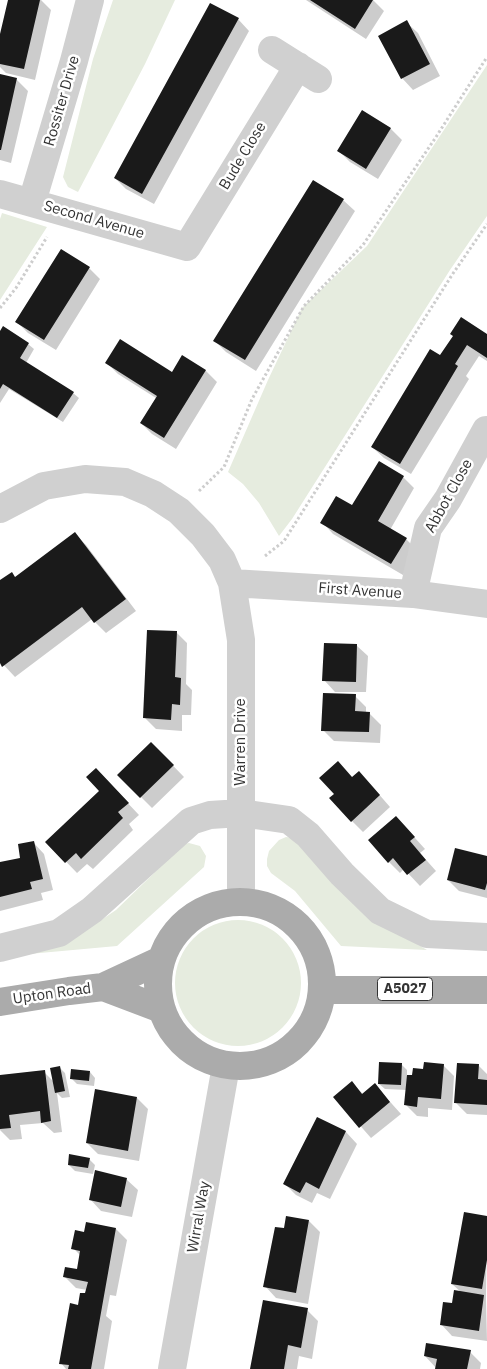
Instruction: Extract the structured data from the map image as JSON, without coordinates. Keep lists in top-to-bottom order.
{
  "streets": {
    "main road": ["A5027", "Upton Road"],
    "street": [
      "Rossiter Drive",
      "Bude Close",
      "Second Avenue",
      "Abbot Close",
      "First Avenue",
      "Warren Drive",
      "Wirral Way"
    ]
  },
  "crossings": [
    ["Rossiter Drive", "Second Avenue"],
    ["Bude Close", "Second Avenue"],
    ["Abbot Close", "First Avenue"],
    ["First Avenue", "Warren Drive"],
    ["Warren Drive", "A5027"],
    ["Warren Drive", "Upton Road"],
    ["Warren Drive", "Wirral Way"],
    ["A5027", "Upton Road"],
    ["A5027", "Wirral Way"],
    ["Upton Road", "Wirral Way"]
  ]
}
